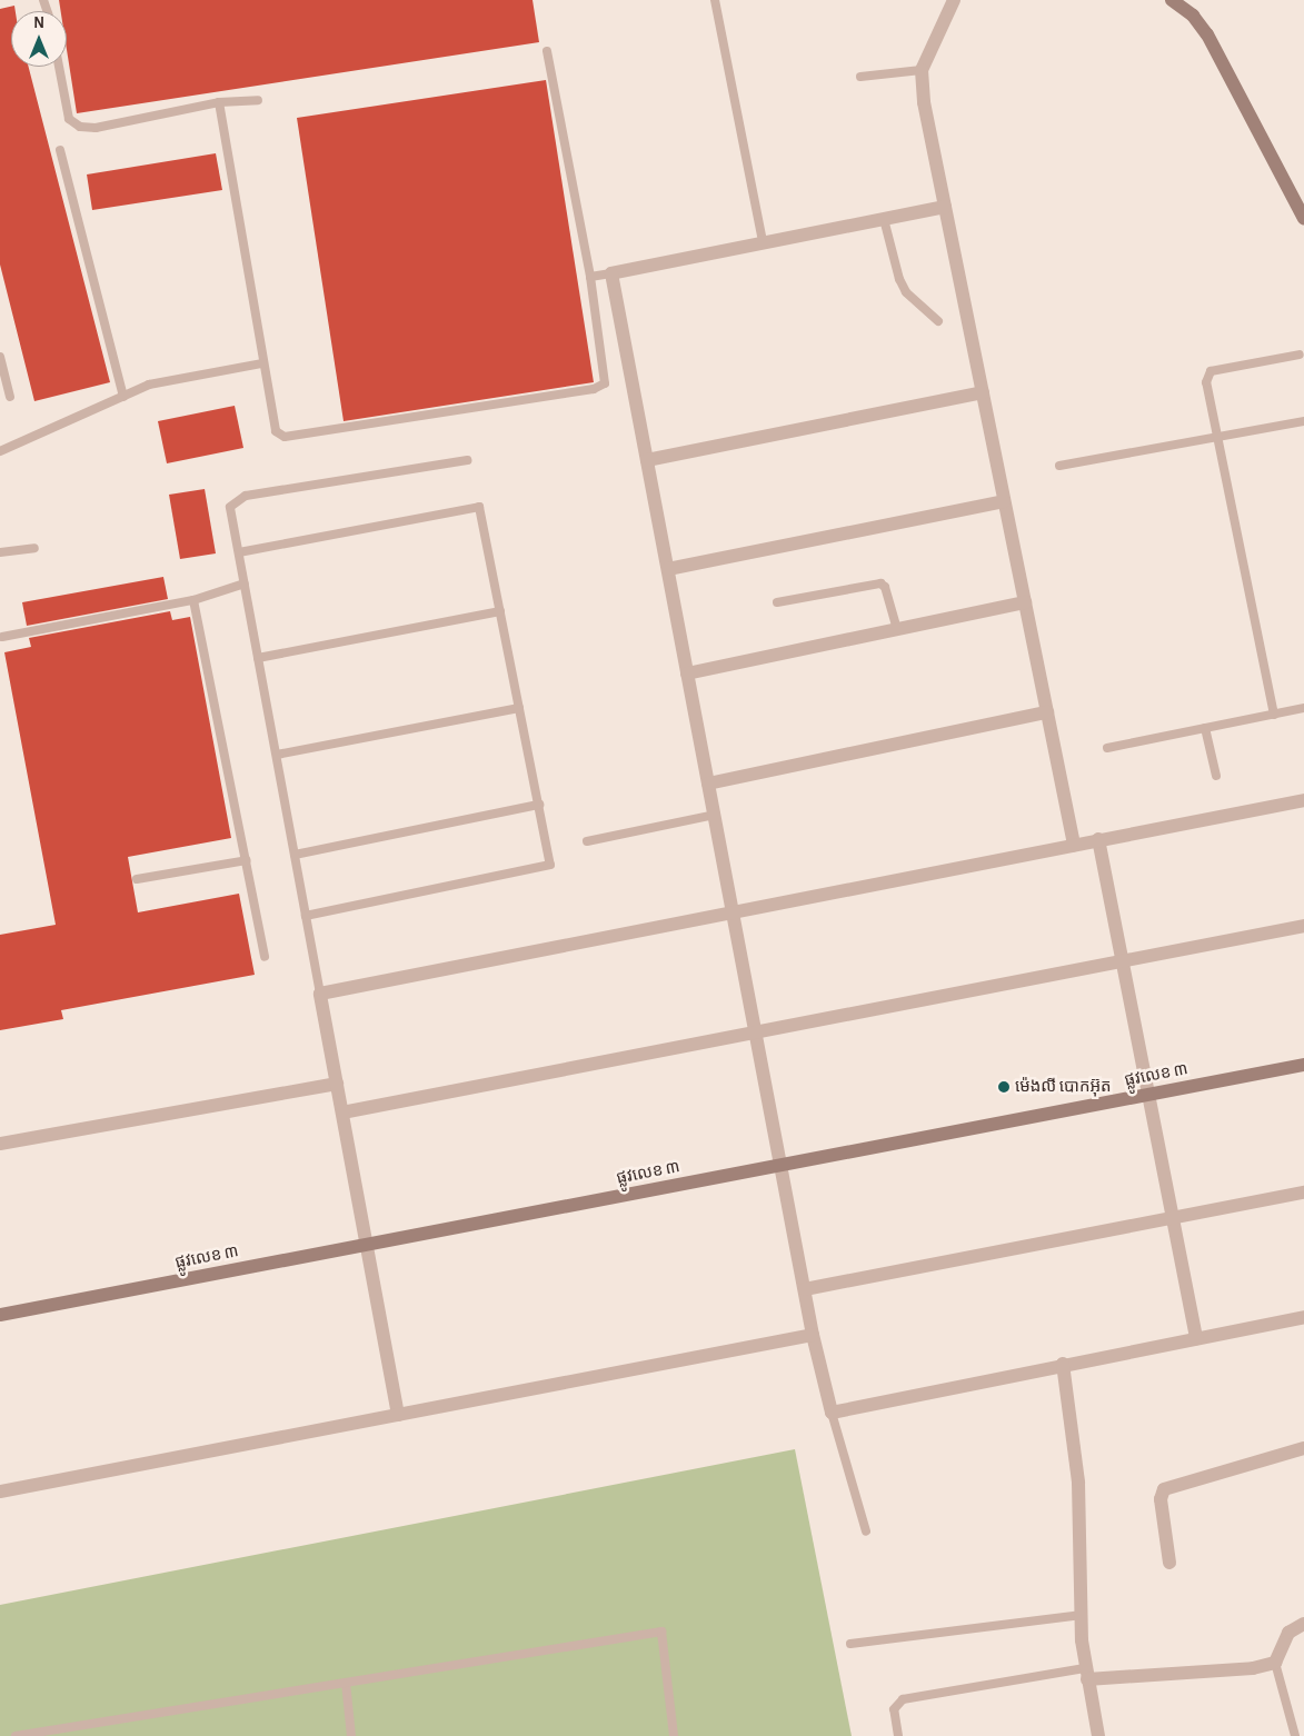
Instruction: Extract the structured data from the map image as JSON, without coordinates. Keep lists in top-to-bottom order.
{
  "streets": {
    "street": ["ផ្លូវលេខ ៣"]
  },
  "places": ["ម៉េងលី បោកអ៊ុត"],
  "north": "top"
}
